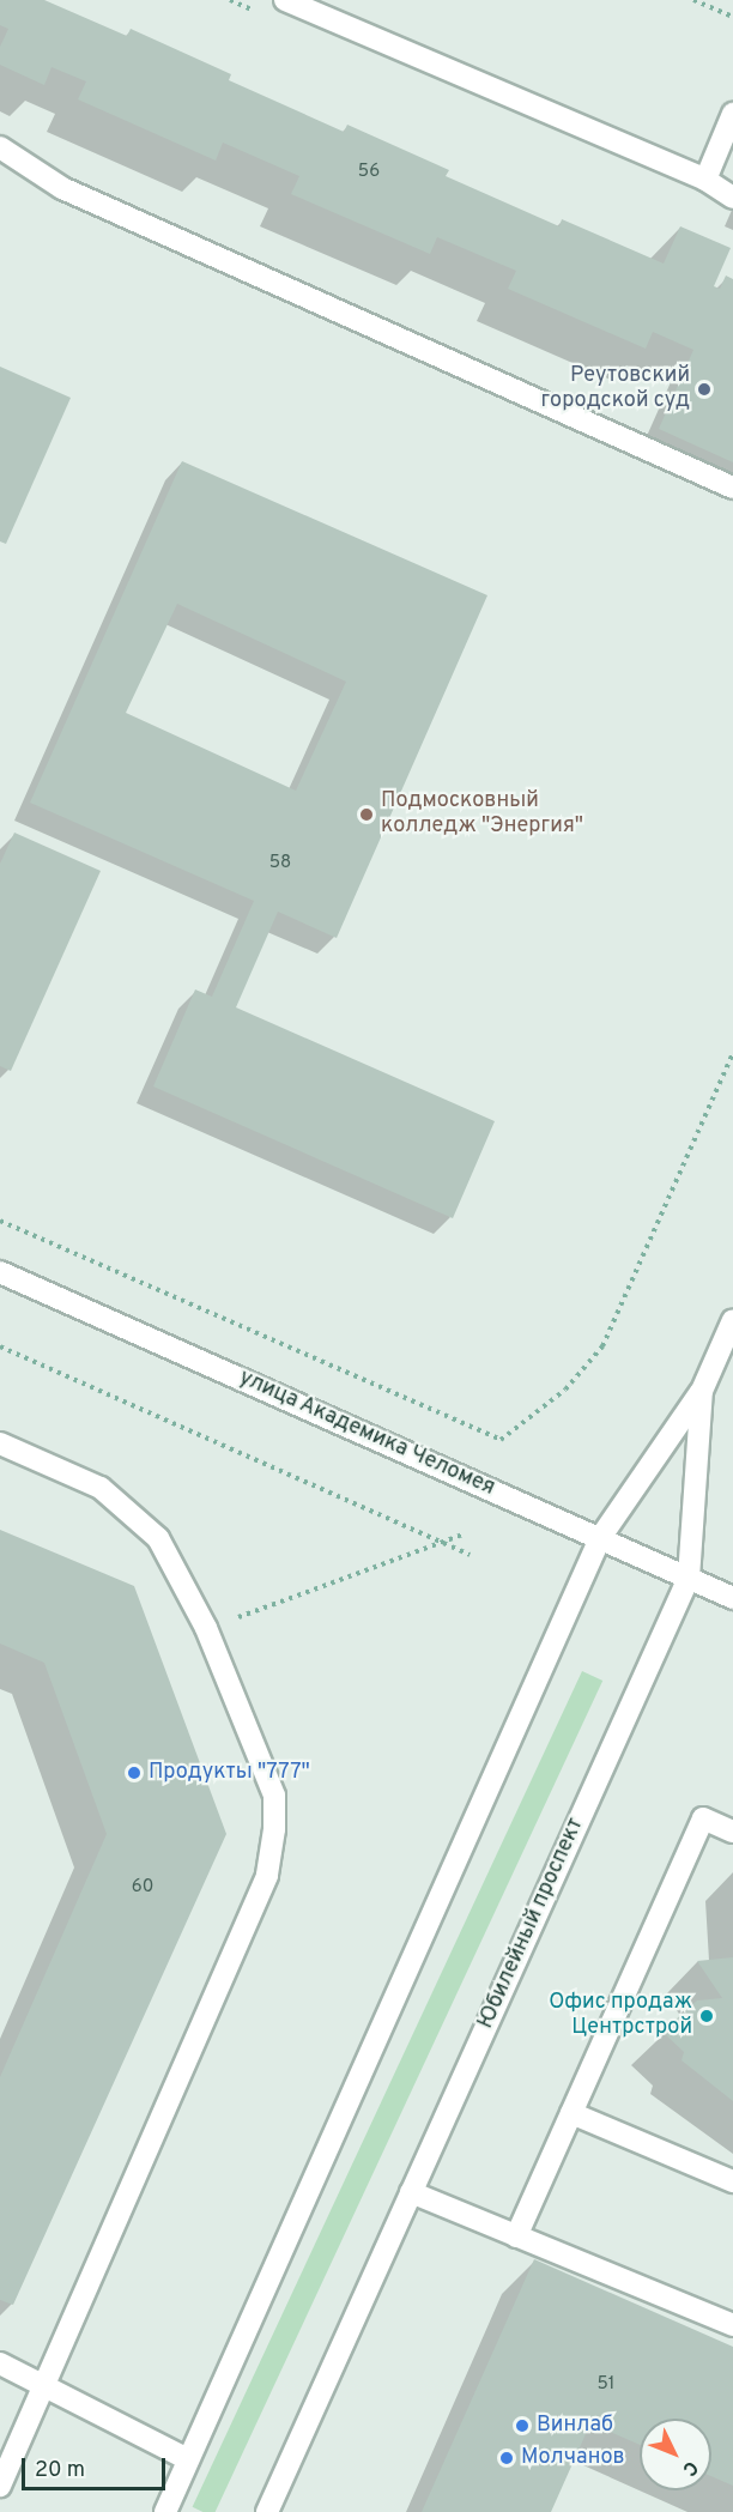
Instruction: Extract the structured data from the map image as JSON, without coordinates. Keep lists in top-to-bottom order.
{
  "streets": {
    "street": ["улица Академика Челомея", "Юбилейный проспект"]
  },
  "crossings": [
    ["улица Академика Челомея", "Юбилейный проспект"]
  ],
  "places": [
    "Реутовский городской суд",
    "Подмосковный колледж \"Энергия\"",
    "Продукты \"777\"",
    "Офис продаж Центрстрой",
    "Винлаб",
    "Молчанов"
  ],
  "house_numbers": [
    "56",
    "58",
    "60",
    "51"
  ],
  "scale_bar": "20 m",
  "north": "bottom right"
}
